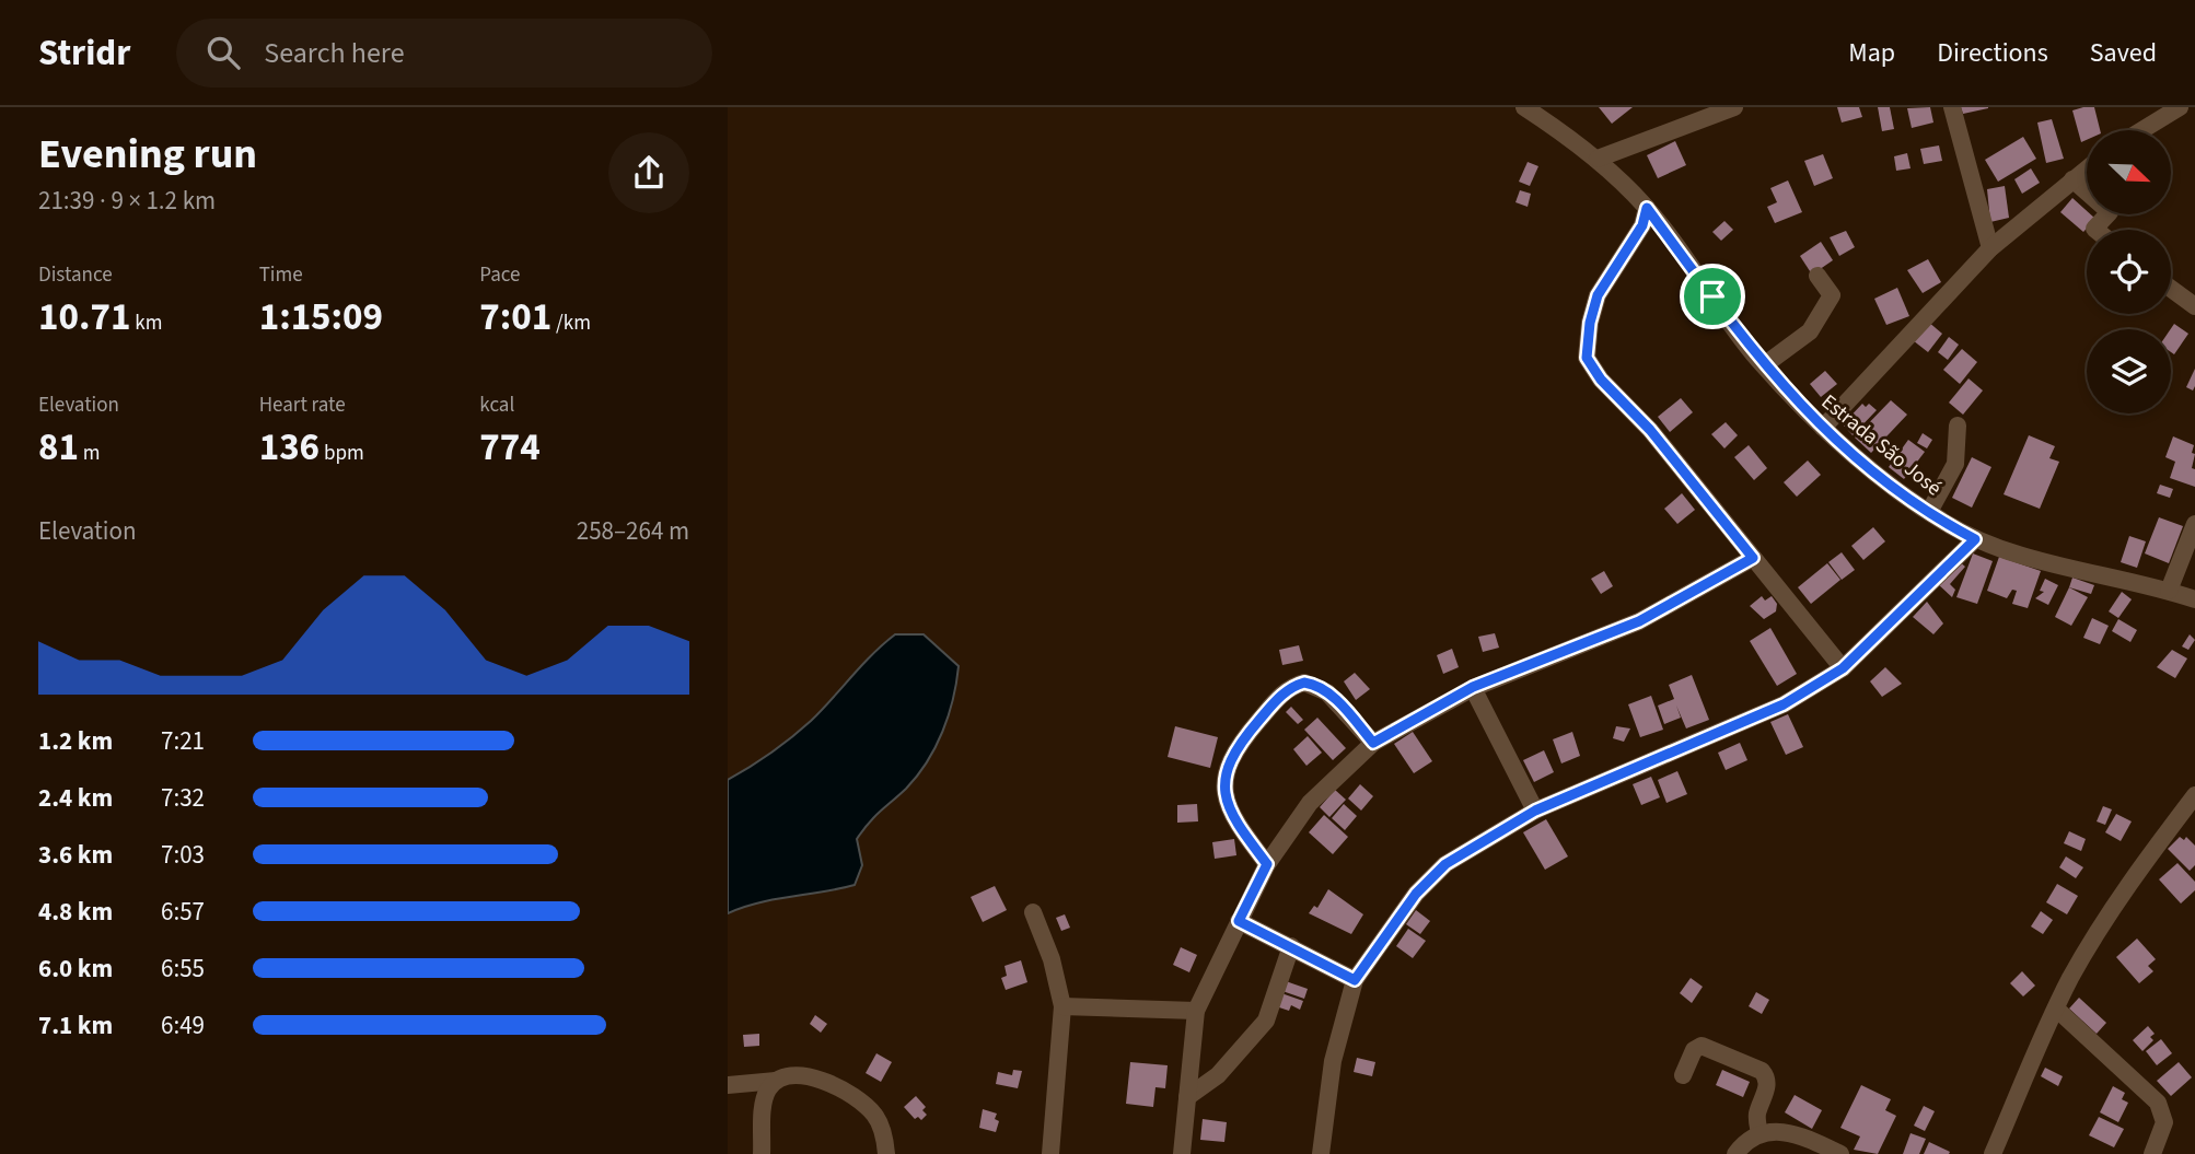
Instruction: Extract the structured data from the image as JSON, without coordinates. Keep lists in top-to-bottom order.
{
  "streets": {
    "street": ["Estrada São José"]
  },
  "north": "bottom right",
  "page": {
    "header": "Stridr",
    "search": "Search here",
    "nav": ["Map", "Directions", "Saved"],
    "heading": ["Evening run", "21:39 · 9 × 1.2 km"],
    "stats": [
      ["Distance", "10.71 km"],
      ["Time", "1:15:09"],
      ["Pace", "7:01 /km"],
      ["Elevation", "81 m"],
      ["Heart rate", "136 bpm"],
      ["kcal", "774"]
    ],
    "chart": ["Elevation", "258–264 m"],
    "list": [
      {
        "name": "1.2 km",
        "note": "7:21"
      },
      {
        "name": "2.4 km",
        "note": "7:32"
      },
      {
        "name": "3.6 km",
        "note": "7:03"
      },
      {
        "name": "4.8 km",
        "note": "6:57"
      },
      {
        "name": "6.0 km",
        "note": "6:55"
      },
      {
        "name": "7.1 km",
        "note": "6:49"
      }
    ]
  }
}
